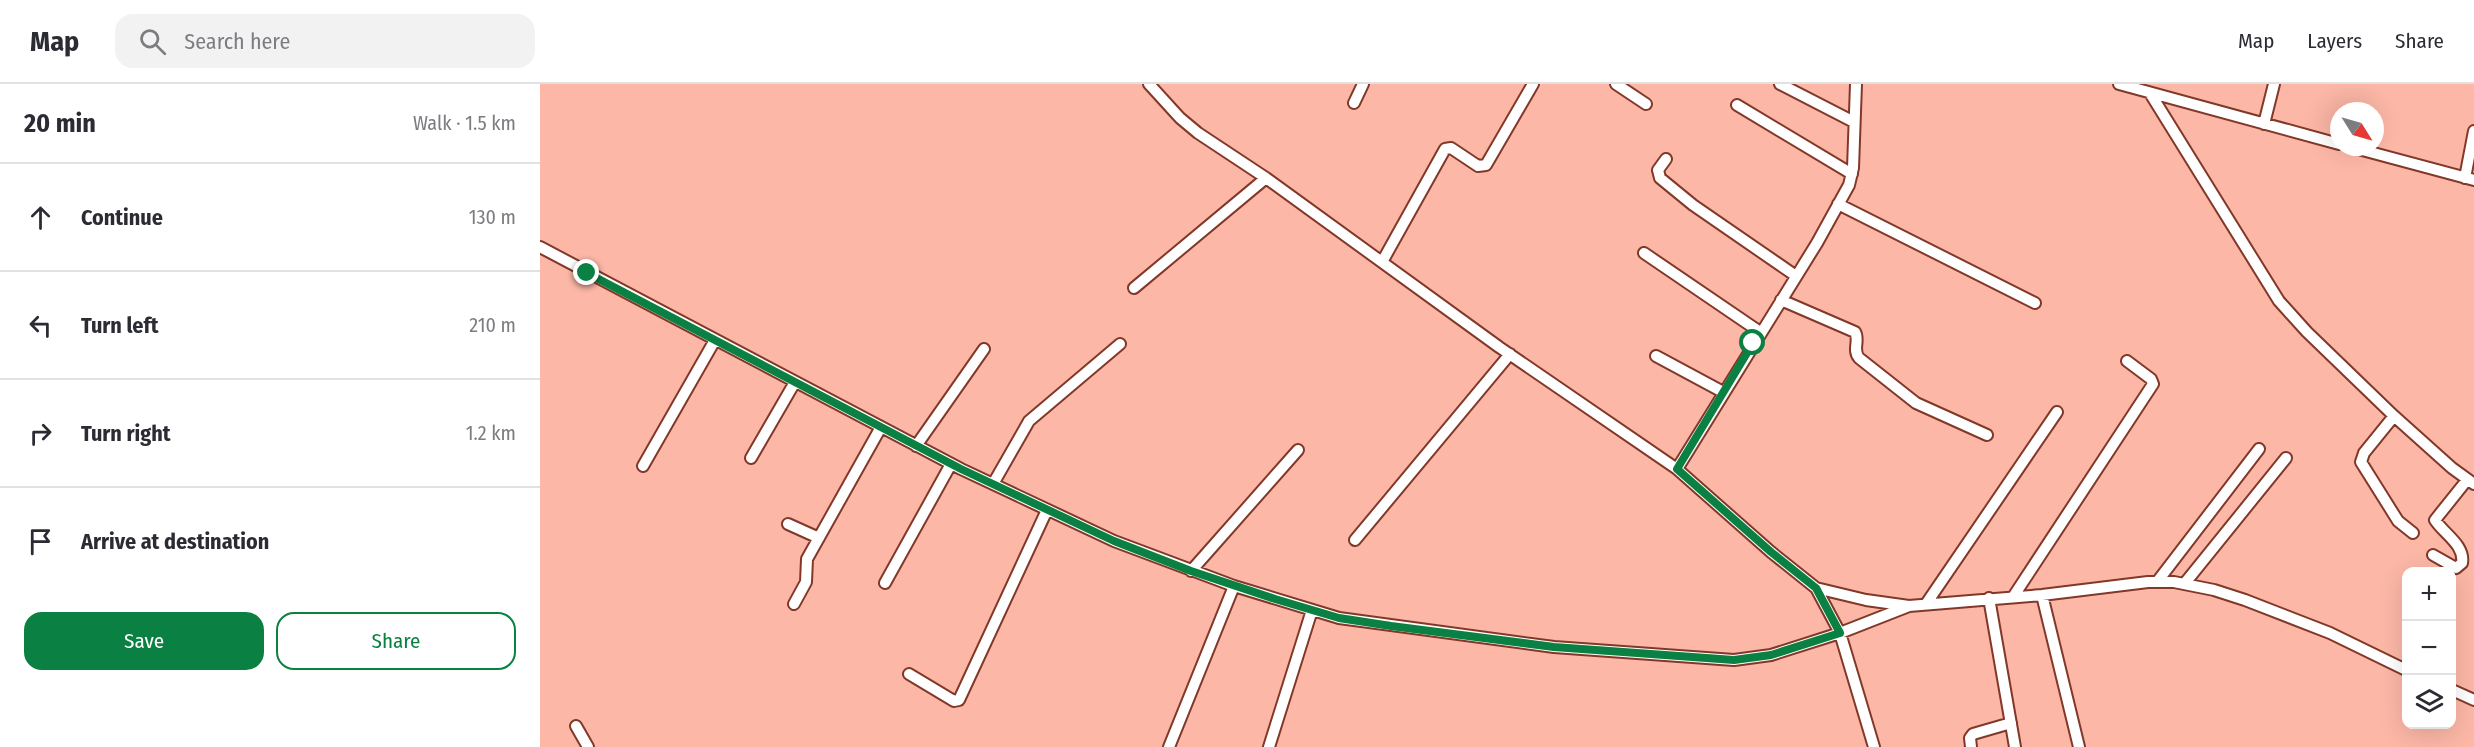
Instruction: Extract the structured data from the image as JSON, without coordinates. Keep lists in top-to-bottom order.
{
  "north": "bottom right",
  "page": {
    "header": "Map",
    "search": "Search here",
    "nav": ["Map", "Layers", "Share"],
    "heading": ["20 min", "Walk · 1.5 km"],
    "list": [
      ["Continue", "130 m"],
      ["Turn left", "210 m"],
      ["Turn right", "1.2 km"],
      "Arrive at destination"
    ],
    "map_buttons": ["+", "−"],
    "buttons": ["Save", "Share"]
  }
}
